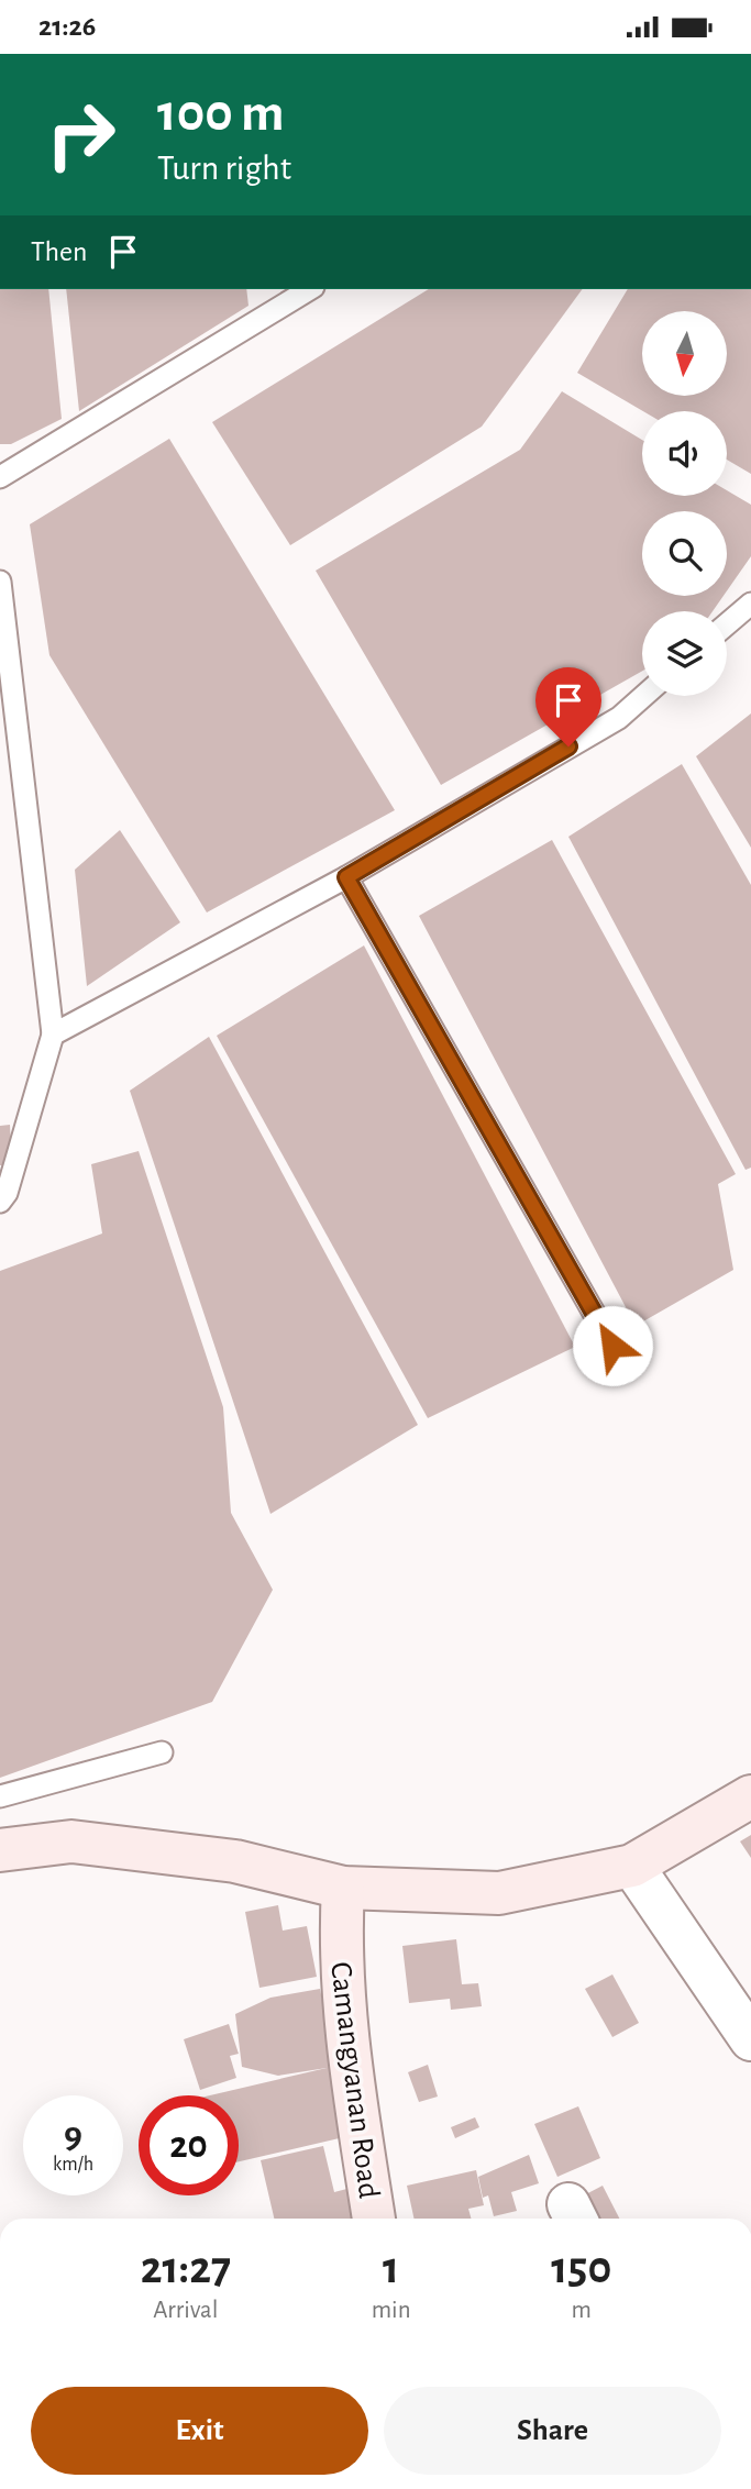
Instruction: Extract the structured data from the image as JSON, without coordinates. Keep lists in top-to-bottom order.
{
  "streets": {
    "street": ["Camangyanan Road"]
  },
  "north": "bottom",
  "page": {
    "status": "21:26",
    "turn": ["100 m", "Turn right"],
    "then": "Then",
    "speed": "9 km/h",
    "limit": "20",
    "eta": [
      "21:27",
      "Arrival",
      "1",
      "min",
      "150",
      "m"
    ],
    "buttons": ["Exit", "Share"]
  }
}
